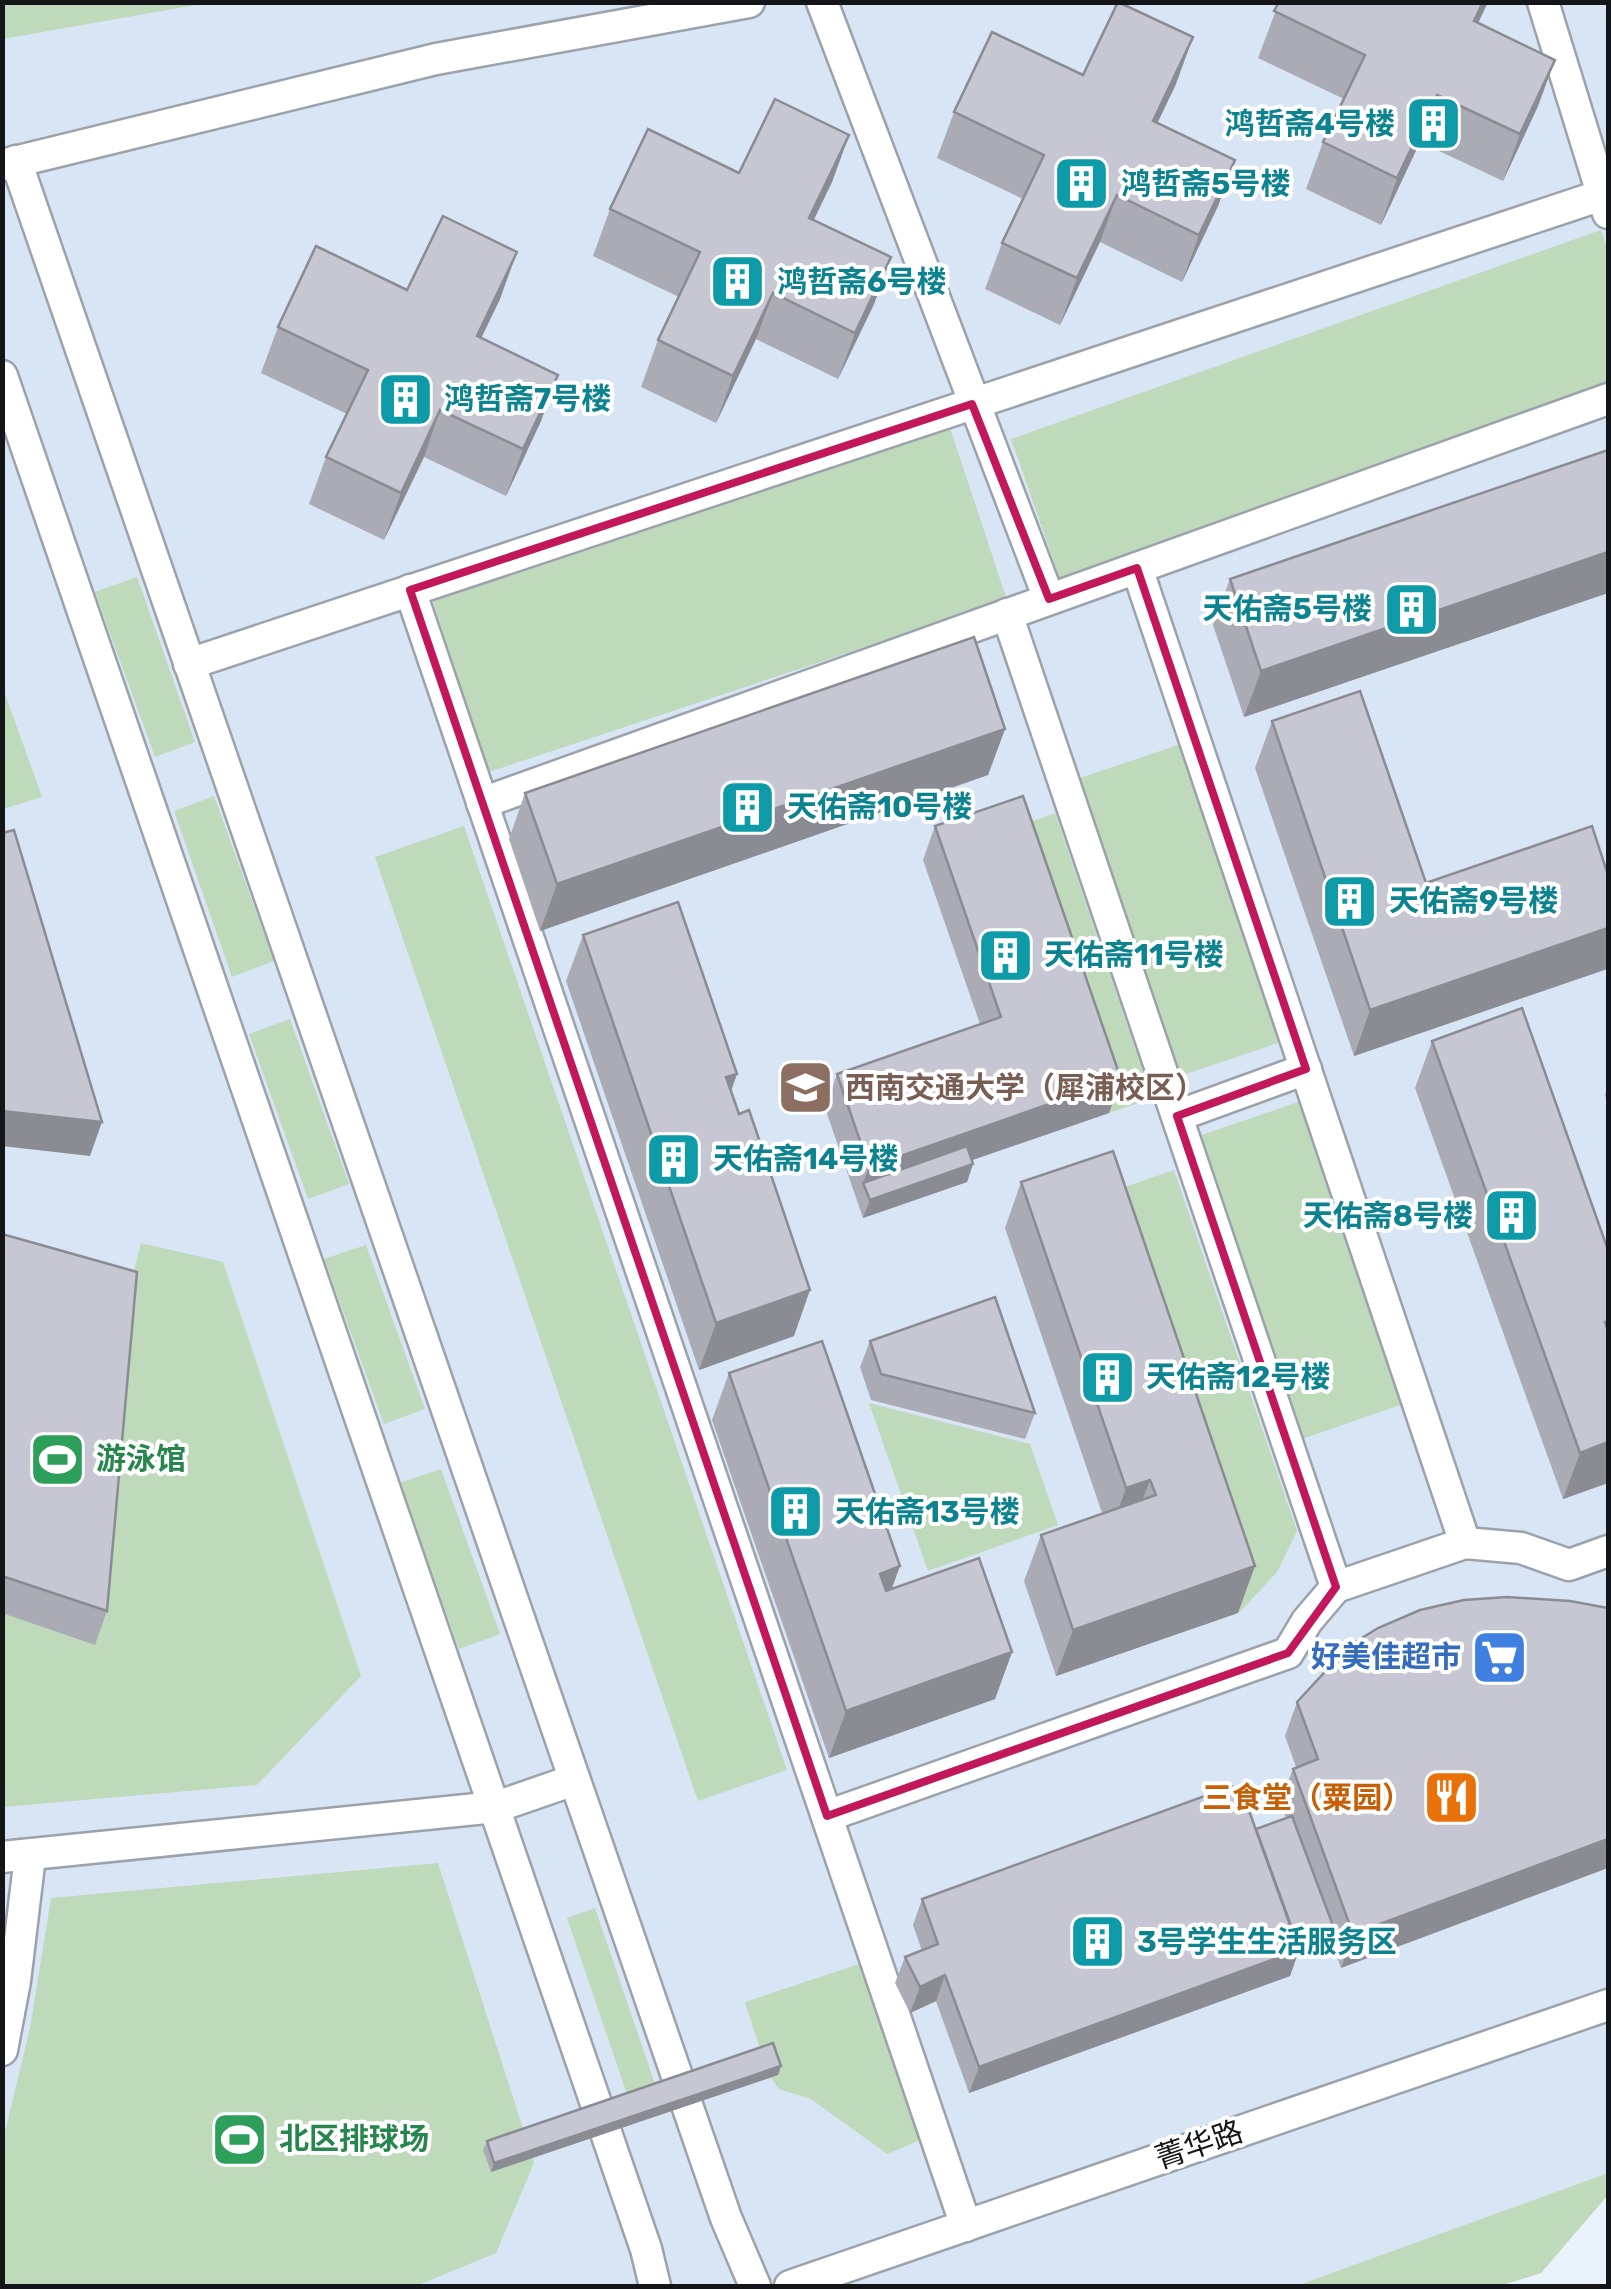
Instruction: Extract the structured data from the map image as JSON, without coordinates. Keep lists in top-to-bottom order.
{
  "streets": {
    "street": ["菁华路"]
  },
  "places": {
    "building": [
      "鸿哲斋4号楼",
      "鸿哲斋5号楼",
      "鸿哲斋6号楼",
      "鸿哲斋7号楼",
      "天佑斋5号楼",
      "天佑斋10号楼",
      "天佑斋9号楼",
      "天佑斋11号楼",
      "天佑斋14号楼",
      "天佑斋8号楼",
      "天佑斋12号楼",
      "天佑斋13号楼",
      "3号学生生活服务区"
    ],
    "school or university": ["西南交通大学（犀浦校区）"],
    "sports": ["游泳馆", "北区排球场"],
    "supermarket": ["好美佳超市"],
    "restaurant": ["三食堂（粟园）"]
  }
}
